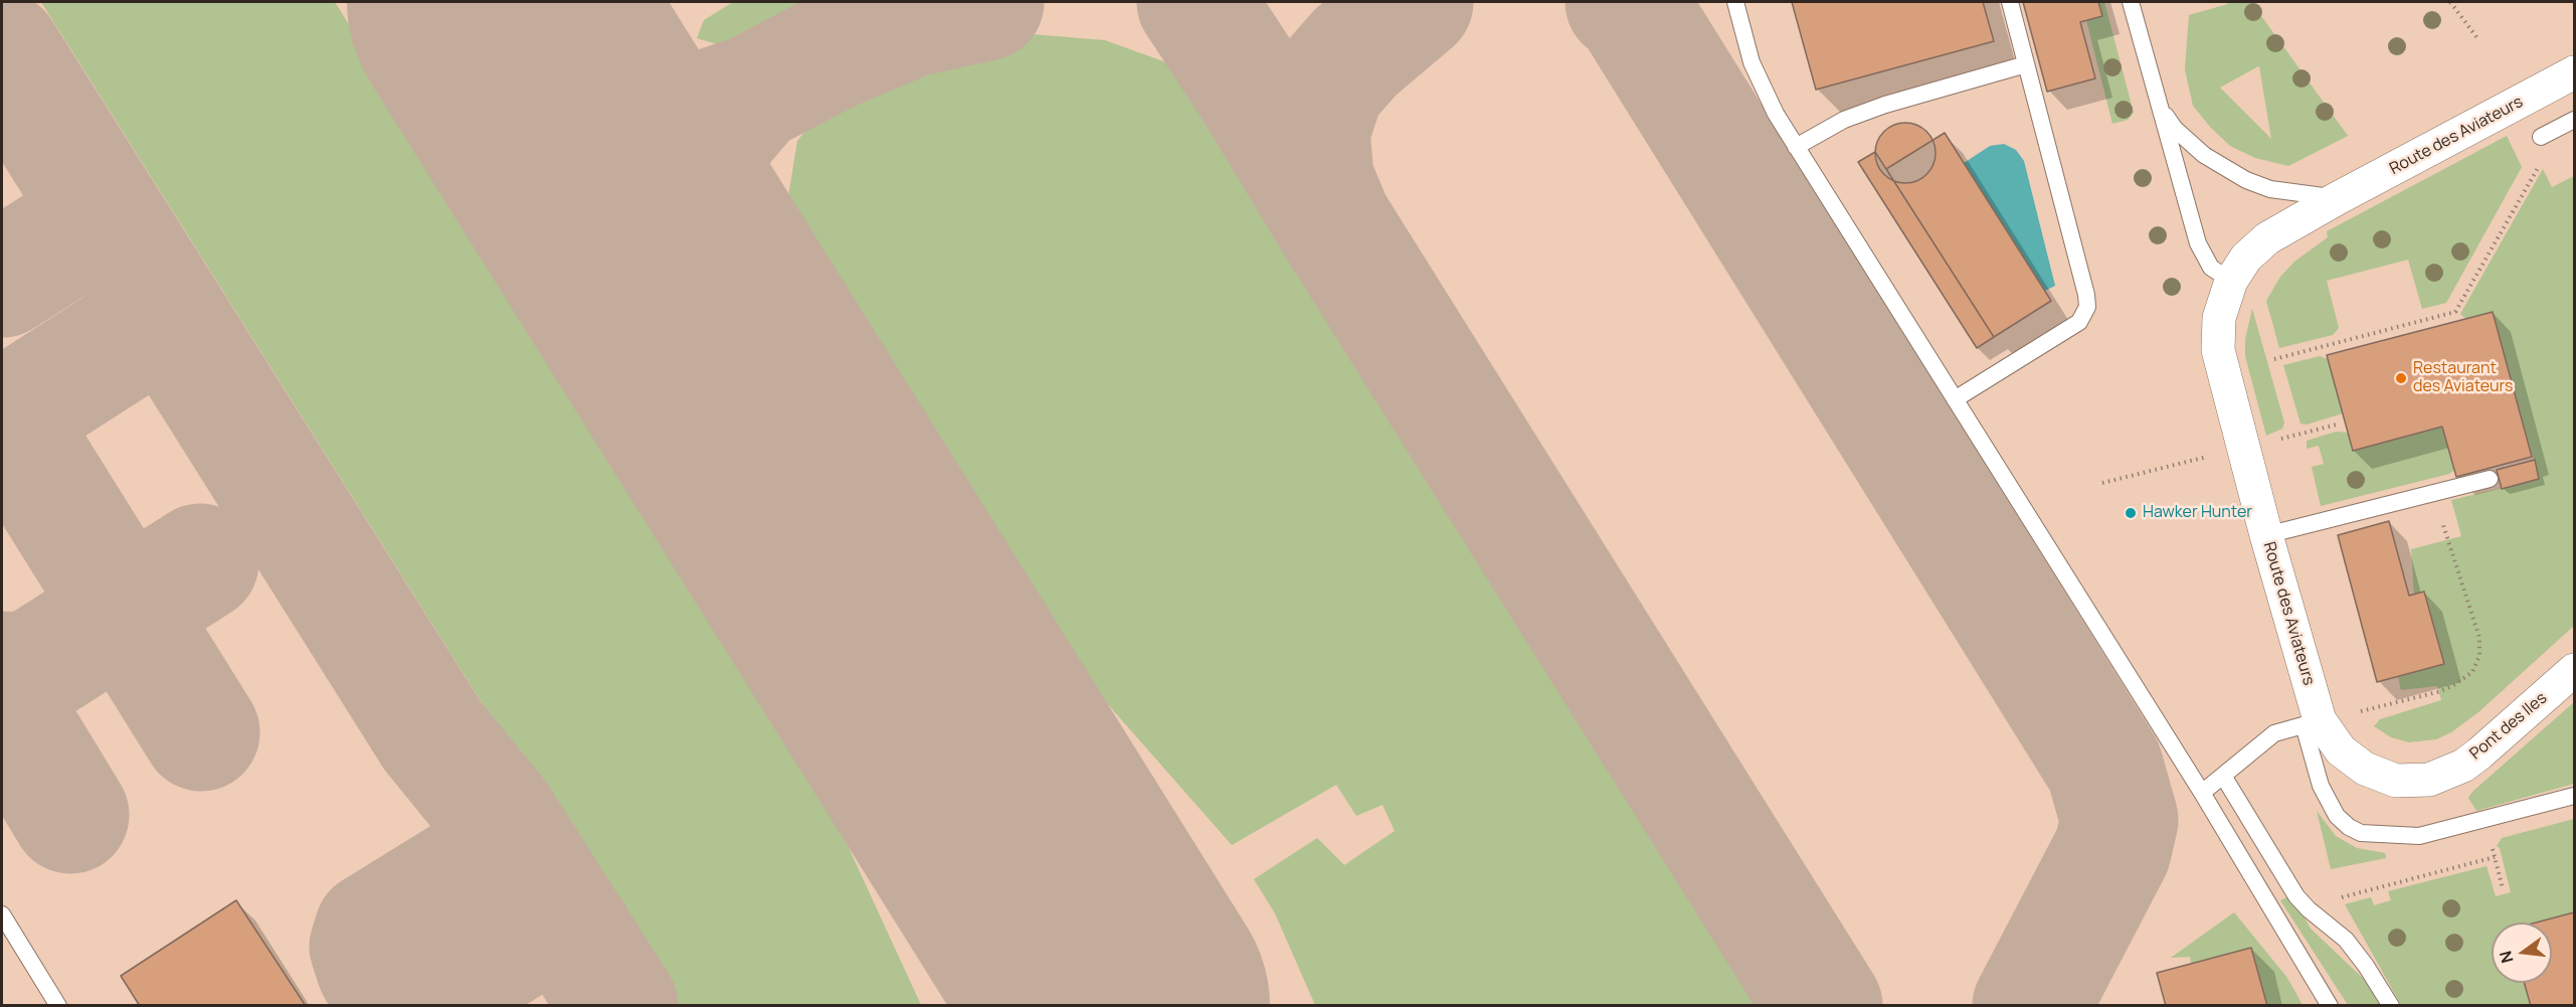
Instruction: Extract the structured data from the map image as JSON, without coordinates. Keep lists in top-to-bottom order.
{
  "streets": {
    "street": ["Route des Aviateurs", "Pont des Iles"]
  },
  "crossings": [
    ["Route des Aviateurs", "Pont des Iles"]
  ],
  "places": ["Restaurant des Aviateurs", "Hawker Hunter"],
  "north": "left"
}
